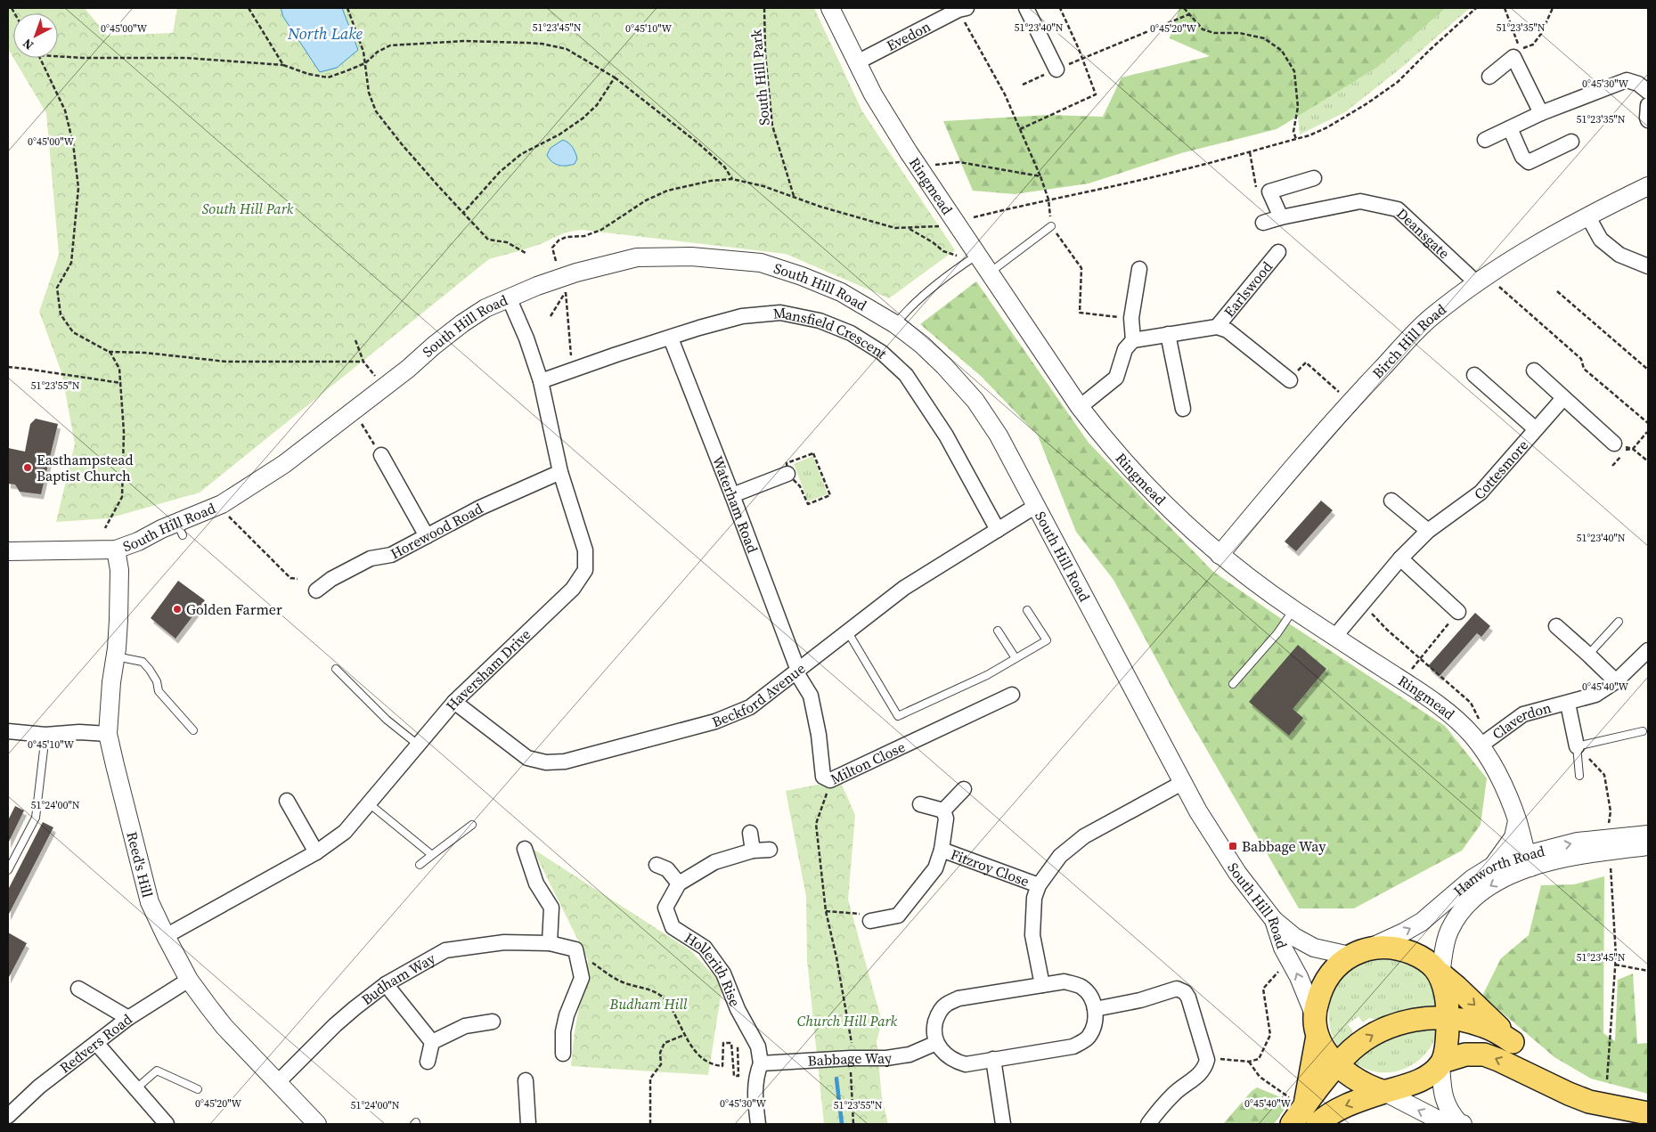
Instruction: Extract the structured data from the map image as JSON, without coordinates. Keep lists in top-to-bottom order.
{
  "streets": {
    "street": [
      "Evedon",
      "Ringmead",
      "Deansgate",
      "South Hill Road",
      "Earlswood",
      "Mansfield Crescent",
      "Birch Hill Road",
      "Cottesmore",
      "Waterham Road",
      "Horewood Road",
      "Haversham Drive",
      "Beckford Avenue",
      "Claverdon",
      "Milton Close",
      "Reed's Hill",
      "Fitzroy Close",
      "Hanworth Road",
      "Hollerith Rise",
      "Budham Way",
      "Redvers Road",
      "Babbage Way"
    ],
    "path": ["South Hill Park"]
  },
  "crossings": [
    ["Evedon", "Ringmead"],
    ["Ringmead", "Birch Hill Road"],
    ["Ringmead", "Cottesmore"],
    ["Ringmead", "Claverdon"],
    ["Ringmead", "Hanworth Road"],
    ["Deansgate", "Birch Hill Road"],
    ["South Hill Road", "Haversham Drive"],
    ["South Hill Road", "Beckford Avenue"],
    ["South Hill Road", "Reed's Hill"],
    ["Mansfield Crescent", "Waterham Road"],
    ["Mansfield Crescent", "Haversham Drive"],
    ["Mansfield Crescent", "Beckford Avenue"],
    ["Waterham Road", "Beckford Avenue"],
    ["Waterham Road", "Milton Close"],
    ["Horewood Road", "Haversham Drive"],
    ["Haversham Drive", "Beckford Avenue"],
    ["Haversham Drive", "Reed's Hill"],
    ["Beckford Avenue", "Milton Close"],
    ["Reed's Hill", "Budham Way"],
    ["Reed's Hill", "Redvers Road"],
    ["Hollerith Rise", "Babbage Way"]
  ],
  "water": ["North Lake"],
  "parks": ["South Hill Park", "Budham Hill", "Church Hill Park"],
  "places": {
    "other": ["Easthampstead Baptist Church", "Golden Farmer"],
    "transit": ["Babbage Way"]
  },
  "north": "bottom left",
  "coordinates": [
    "51°23'35\"N",
    "51°23'45\"N",
    "51°23'40\"N",
    "0°45'20\"W",
    "0°45'00\"W",
    "0°45'10\"W",
    "0°45'30\"W",
    "51°23'55\"N",
    "0°45'40\"W",
    "51°24'00\"N"
  ]
}
